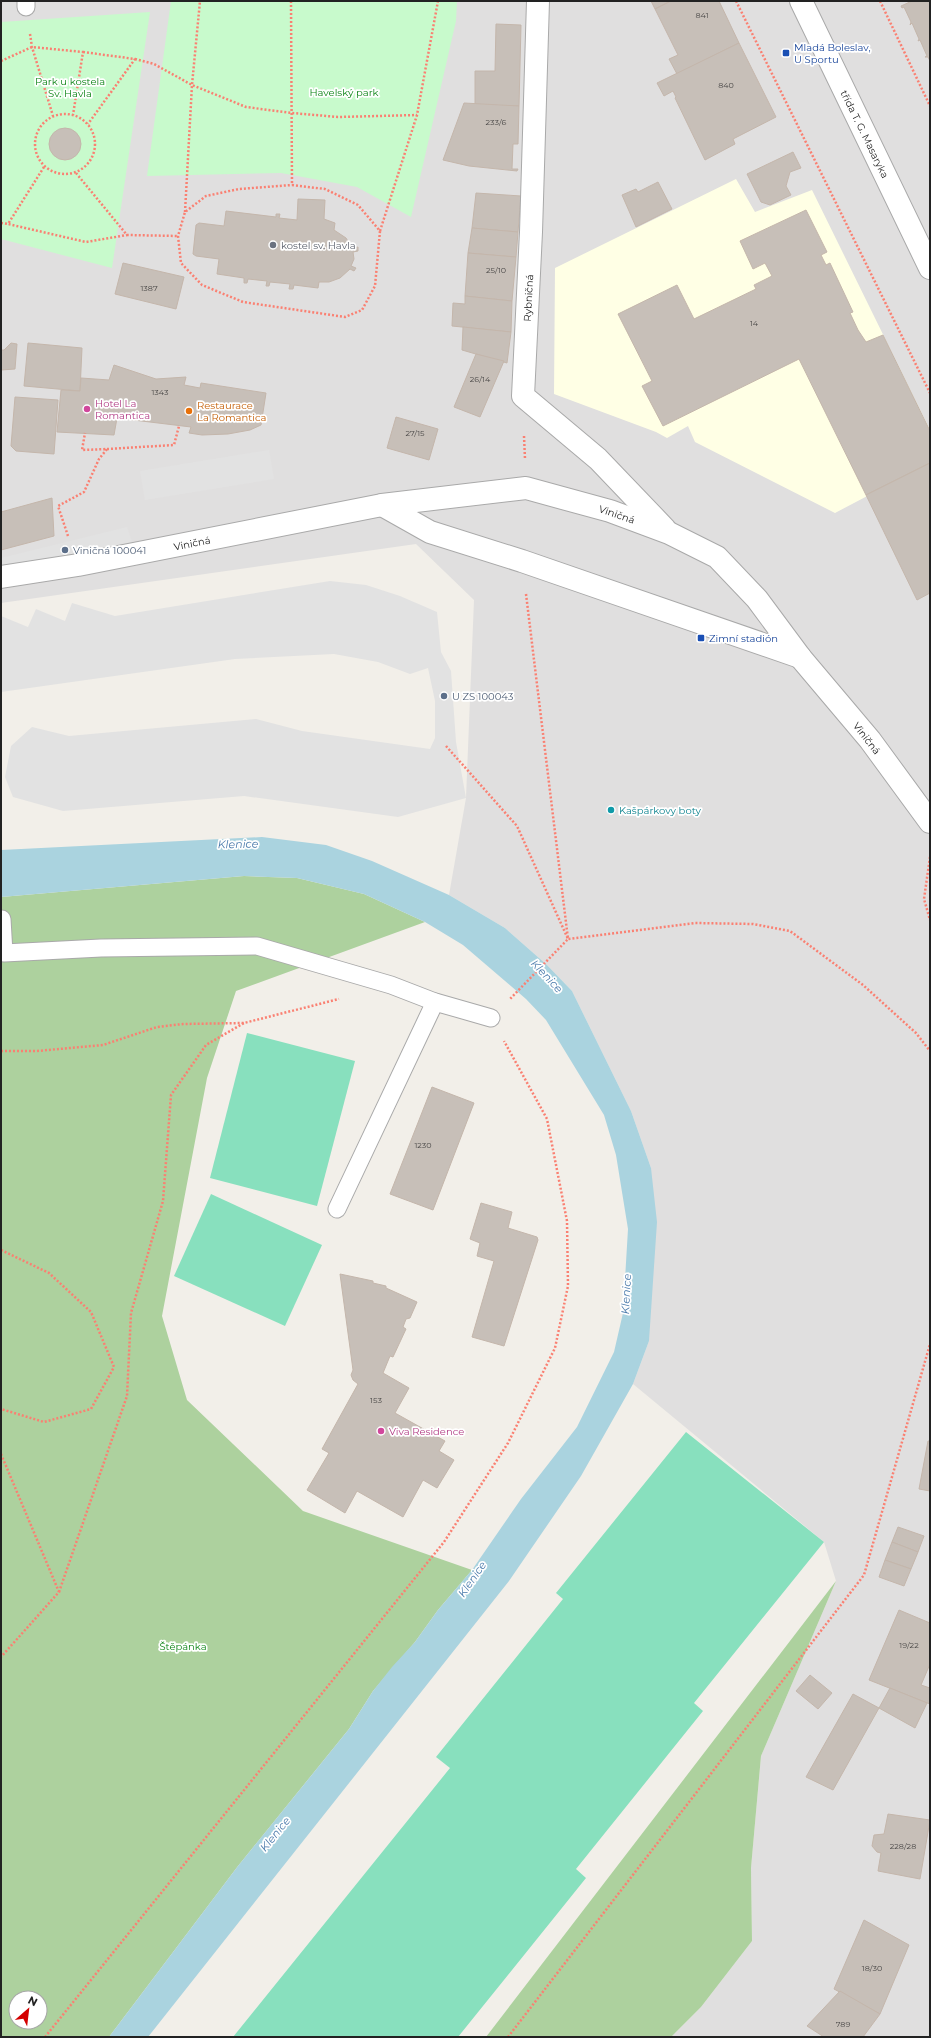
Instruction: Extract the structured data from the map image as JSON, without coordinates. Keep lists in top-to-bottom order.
{
  "streets": {
    "street": ["třída T. G. Masaryka", "Rybničná", "Viničná"]
  },
  "water": ["Klenice"],
  "parks": ["Park u kostela Sv. Havla", "Havelský park", "Štěpánka"],
  "places": {
    "transit": ["Mladá Boleslav, U Sportu", "Zimní stadión"],
    "other": [
      "kostel sv. Havla",
      "Hotel La Romantica",
      "Restaurace La Romantica",
      "Viničná 100041",
      "U ZS 100043",
      "Kašpárkovy boty",
      "Viva Residence"
    ]
  },
  "house_numbers": [
    "841",
    "840",
    "233/6",
    "25/10",
    "1387",
    "14",
    "26/14",
    "1343",
    "27/15",
    "1230",
    "153",
    "19/22",
    "228/28",
    "18/30",
    "789"
  ],
  "north": "top right"
}
